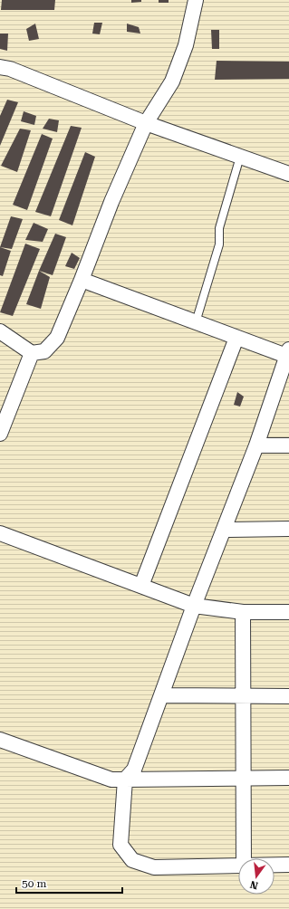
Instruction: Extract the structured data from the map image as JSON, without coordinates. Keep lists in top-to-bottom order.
{
  "scale_bar": "50 m",
  "north": "bottom"
}
